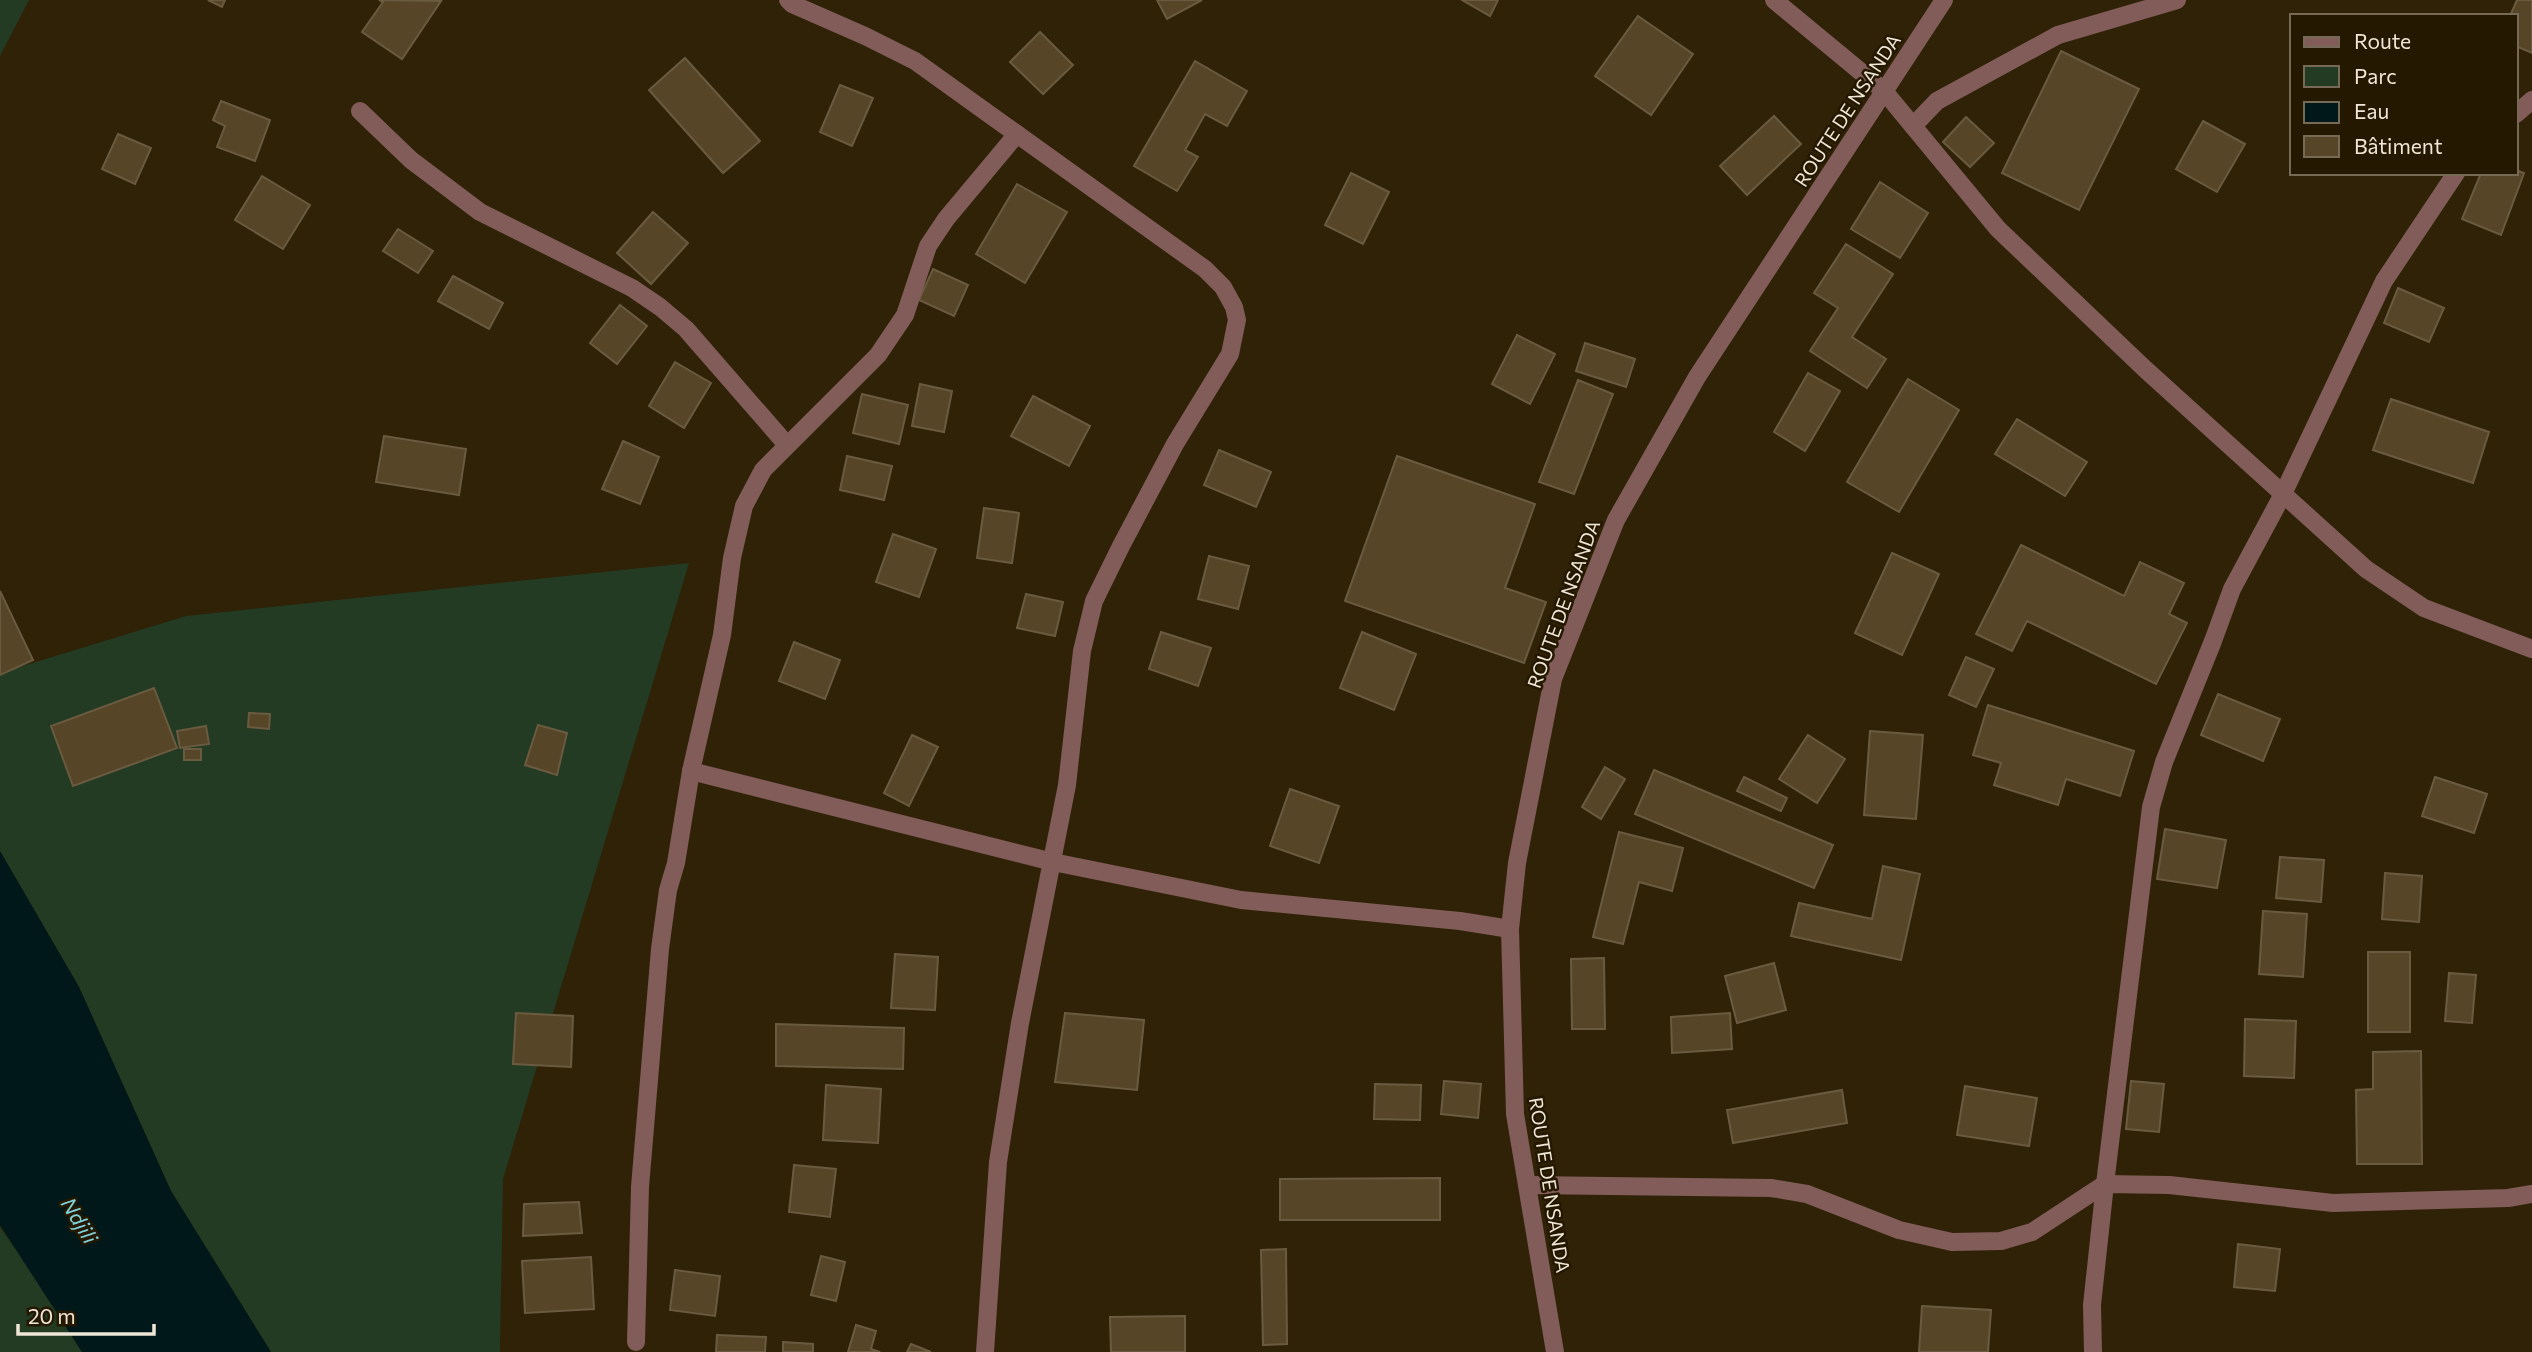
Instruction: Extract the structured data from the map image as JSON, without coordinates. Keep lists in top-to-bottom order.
{
  "streets": {
    "street": ["ROUTE DE NSANDA"]
  },
  "water": ["Ndjili"],
  "legend": [
    "Route",
    "Parc",
    "Eau",
    "Bâtiment"
  ],
  "scale_bar": "20 m"
}
